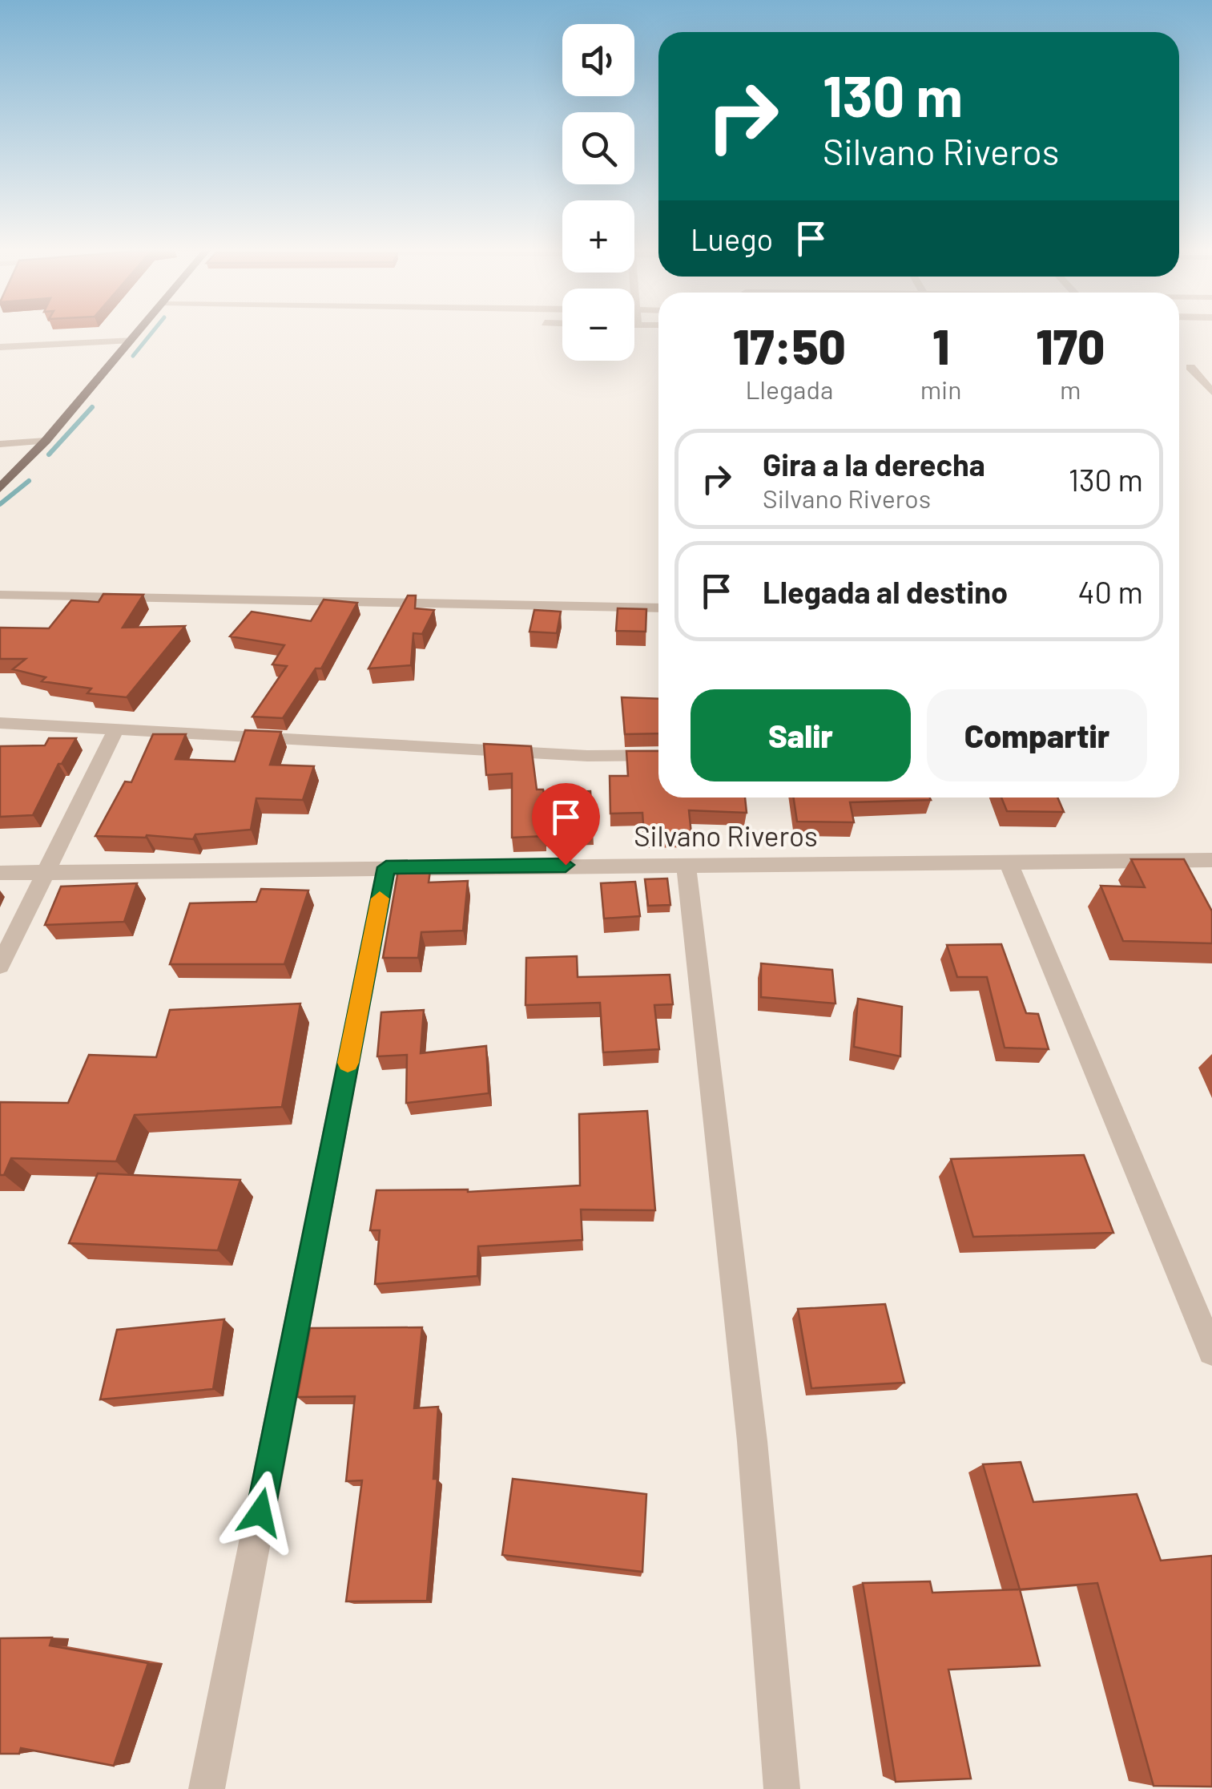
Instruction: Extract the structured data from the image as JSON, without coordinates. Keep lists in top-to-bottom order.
{
  "streets": {
    "street": ["Silvano Riveros"]
  },
  "page": {
    "map_buttons": ["+", "−"],
    "turn": ["130 m", "Silvano Riveros"],
    "then": "Luego",
    "eta": [
      "17:50",
      "Llegada",
      "1",
      "min",
      "170",
      "m"
    ],
    "list": [
      {
        "name": "Gira a la derecha",
        "note": "Silvano Riveros",
        "value": "130 m"
      },
      {
        "name": "Llegada al destino",
        "value": "40 m"
      }
    ],
    "buttons": ["Salir", "Compartir"]
  }
}
